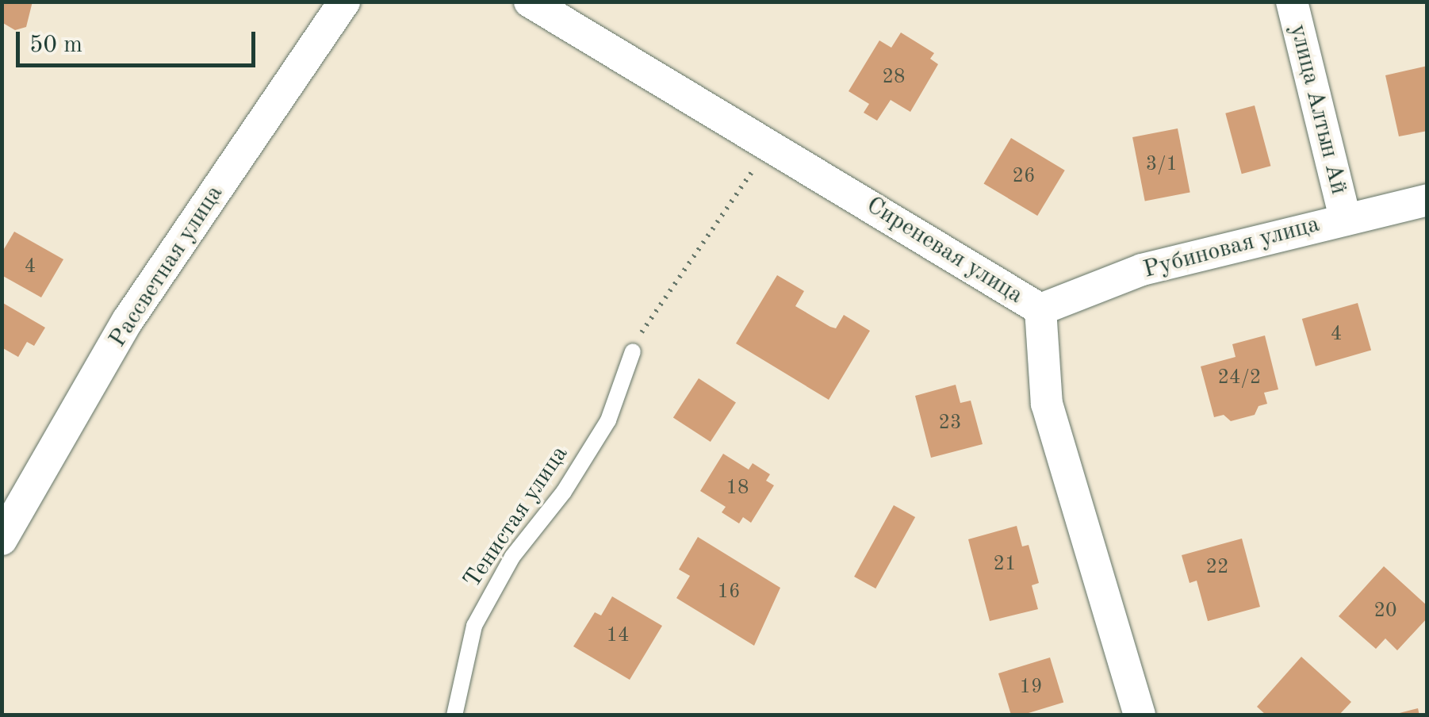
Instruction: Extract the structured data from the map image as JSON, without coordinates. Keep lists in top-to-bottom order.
{
  "streets": {
    "street": [
      "улица Алтын Ай",
      "Рубиновая улица",
      "Сиреневая улица",
      "Рассветная улица"
    ],
    "lane": ["Тенистая улица"]
  },
  "crossings": [
    ["улица Алтын Ай", "Рубиновая улица"],
    ["Рубиновая улица", "Сиреневая улица"]
  ],
  "house_numbers": [
    "28",
    "3/1",
    "26",
    "4",
    "4",
    "24/2",
    "23",
    "18",
    "21",
    "22",
    "16",
    "20",
    "14",
    "19"
  ],
  "scale_bar": "50 m"
}
